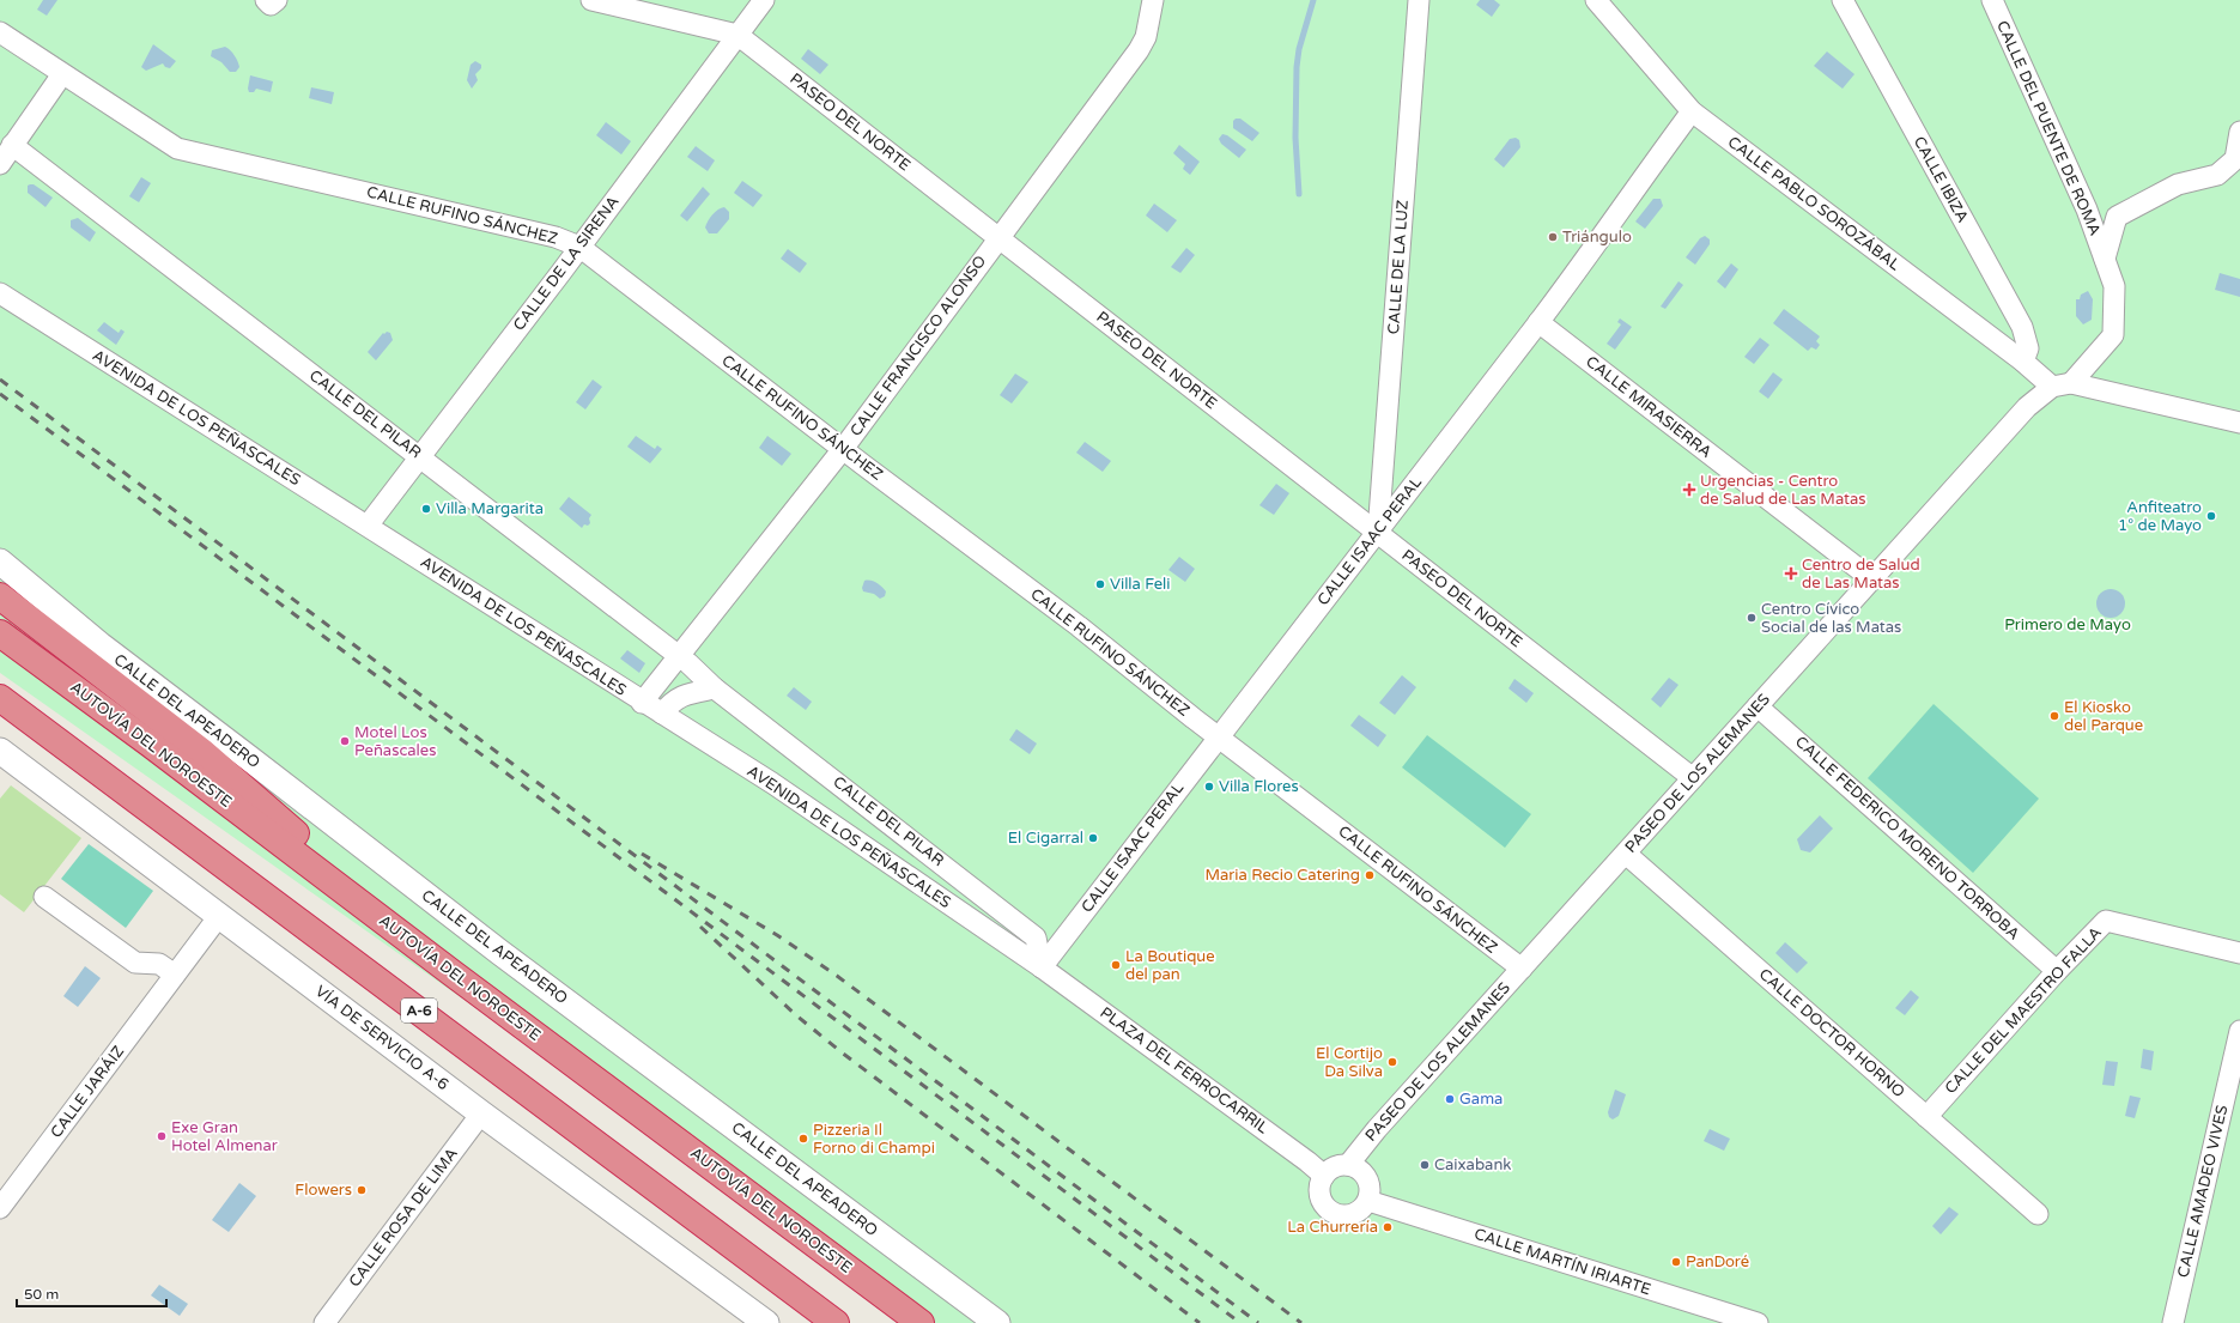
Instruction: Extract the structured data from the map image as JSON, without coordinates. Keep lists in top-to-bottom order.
{
  "streets": {
    "highway": ["AUTOVÍA DEL NOROESTE", "A-6"],
    "street": [
      "PASEO DEL NORTE",
      "CALLE DEL PUENTE DE ROMA",
      "CALLE IBIZA",
      "CALLE PABLO SOROZÁBAL",
      "CALLE RUFINO SÁNCHEZ",
      "CALLE DE LA SIRENA",
      "CALLE DE LA LUZ",
      "CALLE FRANCISCO ALONSO",
      "CALLE MIRASIERRA",
      "CALLE DEL PILAR",
      "AVENIDA DE LOS PEÑASCALES",
      "CALLE ISAAC PERAL",
      "CALLE DEL APEADERO",
      "PASEO DE LOS ALEMANES",
      "CALLE FEDERICO MORENO TORROBA",
      "CALLE DEL MAESTRO FALLA",
      "CALLE DOCTOR HORNO",
      "VÍA DE SERVICIO A-6",
      "PLAZA DEL FERROCARRIL",
      "CALLE JARÁIZ",
      "CALLE AMADEO VIVES",
      "CALLE ROSA DE LIMA",
      "CALLE MARTÍN IRIARTE"
    ]
  },
  "crossings": [
    ["PASEO DEL NORTE", "CALLE DE LA SIRENA"],
    ["PASEO DEL NORTE", "CALLE DE LA LUZ"],
    ["PASEO DEL NORTE", "CALLE FRANCISCO ALONSO"],
    ["PASEO DEL NORTE", "CALLE ISAAC PERAL"],
    ["PASEO DEL NORTE", "PASEO DE LOS ALEMANES"],
    ["CALLE IBIZA", "CALLE PABLO SOROZÁBAL"],
    ["CALLE PABLO SOROZÁBAL", "CALLE ISAAC PERAL"],
    ["CALLE PABLO SOROZÁBAL", "PASEO DE LOS ALEMANES"],
    ["CALLE RUFINO SÁNCHEZ", "CALLE DE LA SIRENA"],
    ["CALLE RUFINO SÁNCHEZ", "CALLE FRANCISCO ALONSO"],
    ["CALLE RUFINO SÁNCHEZ", "CALLE ISAAC PERAL"],
    ["CALLE RUFINO SÁNCHEZ", "PASEO DE LOS ALEMANES"],
    ["CALLE DE LA SIRENA", "CALLE DEL PILAR"],
    ["CALLE DE LA SIRENA", "AVENIDA DE LOS PEÑASCALES"],
    ["CALLE DE LA LUZ", "CALLE ISAAC PERAL"],
    ["CALLE FRANCISCO ALONSO", "CALLE DEL PILAR"],
    ["CALLE FRANCISCO ALONSO", "AVENIDA DE LOS PEÑASCALES"],
    ["CALLE MIRASIERRA", "CALLE ISAAC PERAL"],
    ["CALLE MIRASIERRA", "PASEO DE LOS ALEMANES"],
    ["CALLE DEL PILAR", "AVENIDA DE LOS PEÑASCALES"],
    ["CALLE DEL PILAR", "CALLE ISAAC PERAL"],
    ["CALLE DEL PILAR", "PLAZA DEL FERROCARRIL"],
    ["AVENIDA DE LOS PEÑASCALES", "CALLE ISAAC PERAL"],
    ["AVENIDA DE LOS PEÑASCALES", "PLAZA DEL FERROCARRIL"],
    ["CALLE ISAAC PERAL", "PLAZA DEL FERROCARRIL"],
    ["PASEO DE LOS ALEMANES", "CALLE FEDERICO MORENO TORROBA"],
    ["PASEO DE LOS ALEMANES", "CALLE DOCTOR HORNO"],
    ["PASEO DE LOS ALEMANES", "PLAZA DEL FERROCARRIL"],
    ["PASEO DE LOS ALEMANES", "CALLE MARTÍN IRIARTE"],
    ["CALLE FEDERICO MORENO TORROBA", "CALLE DEL MAESTRO FALLA"],
    ["CALLE DEL MAESTRO FALLA", "CALLE DOCTOR HORNO"],
    ["VÍA DE SERVICIO A-6", "CALLE JARÁIZ"],
    ["VÍA DE SERVICIO A-6", "CALLE ROSA DE LIMA"],
    ["PLAZA DEL FERROCARRIL", "CALLE MARTÍN IRIARTE"]
  ],
  "parks": ["Primero de Mayo"],
  "places": {
    "other": [
      "Triángulo",
      "Villa Margarita",
      "Anfiteatro 1° de Mayo",
      "Villa Feli",
      "Centro Cívico Social de las Matas",
      "El Kiosko del Parque",
      "Motel Los Peñascales",
      "Villa Flores",
      "El Cigarral",
      "Maria Recio Catering",
      "La Boutique del pan",
      "El Cortijo Da Silva",
      "Gama",
      "Exe Gran Hotel Almenar",
      "Pizzeria Il Forno di Champi",
      "Caixabank",
      "Flowers",
      "La Churrería",
      "PanDoré"
    ],
    "health": ["Urgencias - Centro de Salud de Las Matas", "Centro de Salud de Las Matas"]
  },
  "scale_bar": "50 m"
}
